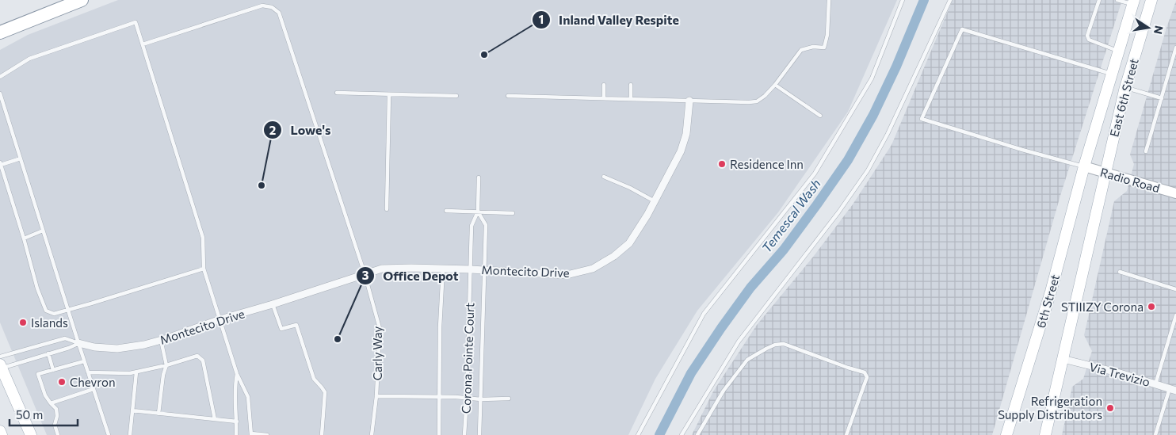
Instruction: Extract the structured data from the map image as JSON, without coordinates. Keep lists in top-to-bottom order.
{
  "streets": {
    "main road": ["East 6th Street", "6th Street"],
    "street": ["Radio Road", "Montecito Drive", "Via Trevizio"],
    "lane": ["Carly Way", "Corona Pointe Court"]
  },
  "crossings": [
    ["East 6th Street", "Radio Road"],
    ["East 6th Street", "6th Street"],
    ["Radio Road", "6th Street"],
    ["Montecito Drive", "Carly Way"],
    ["Montecito Drive", "Corona Pointe Court"]
  ],
  "water": ["Temescal Wash"],
  "places": [
    "Inland Valley Respite",
    "Residence Inn",
    "Lowe's",
    "STIIIZY Corona",
    "Islands",
    "Office Depot",
    "Chevron",
    "Refrigeration Supply Distributors"
  ],
  "scale_bar": "50 m",
  "north": "right"
}
